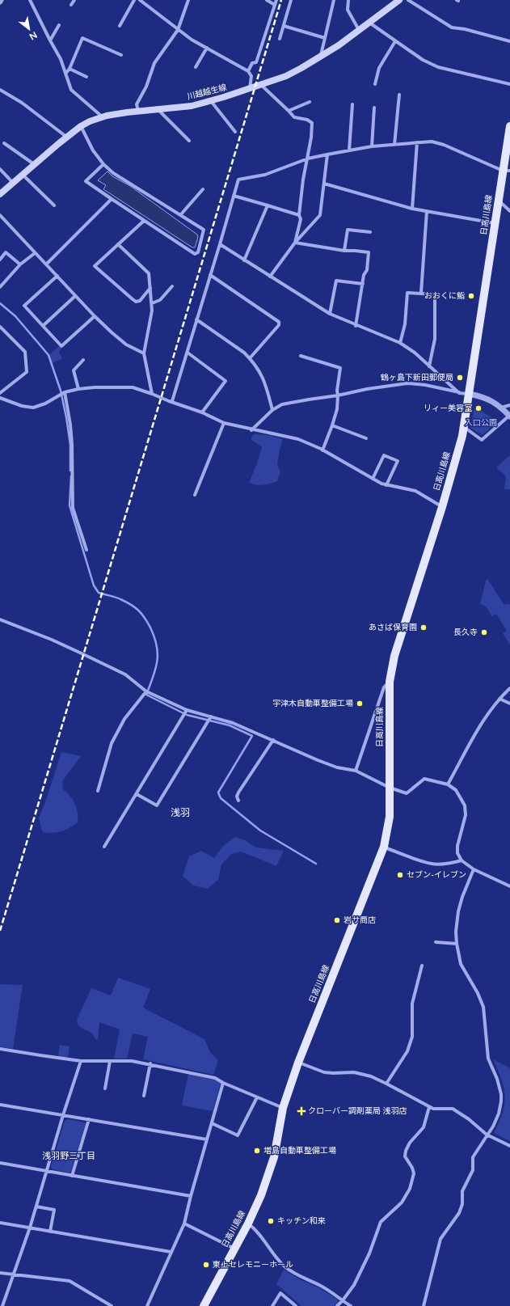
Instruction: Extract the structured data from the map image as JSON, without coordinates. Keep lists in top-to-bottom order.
{
  "streets": {
    "main road": ["川越越生線", "日高川島線"]
  },
  "districts": ["浅羽", "浅羽野三丁目"],
  "parks": ["入口公園"],
  "places": {
    "other": [
      "おおくに鮨",
      "鶴ヶ島下新田郵便局",
      "リィー美容室",
      "あさば保育園",
      "長久寺",
      "宇津木自動車整備工場",
      "セブン-イレブン",
      "岩サ商店",
      "増島自動車整備工場",
      "キッチン和来",
      "東上セレモニーホール"
    ],
    "health": ["クローバー調剤薬局 浅羽店"]
  },
  "north": "bottom right"
}
